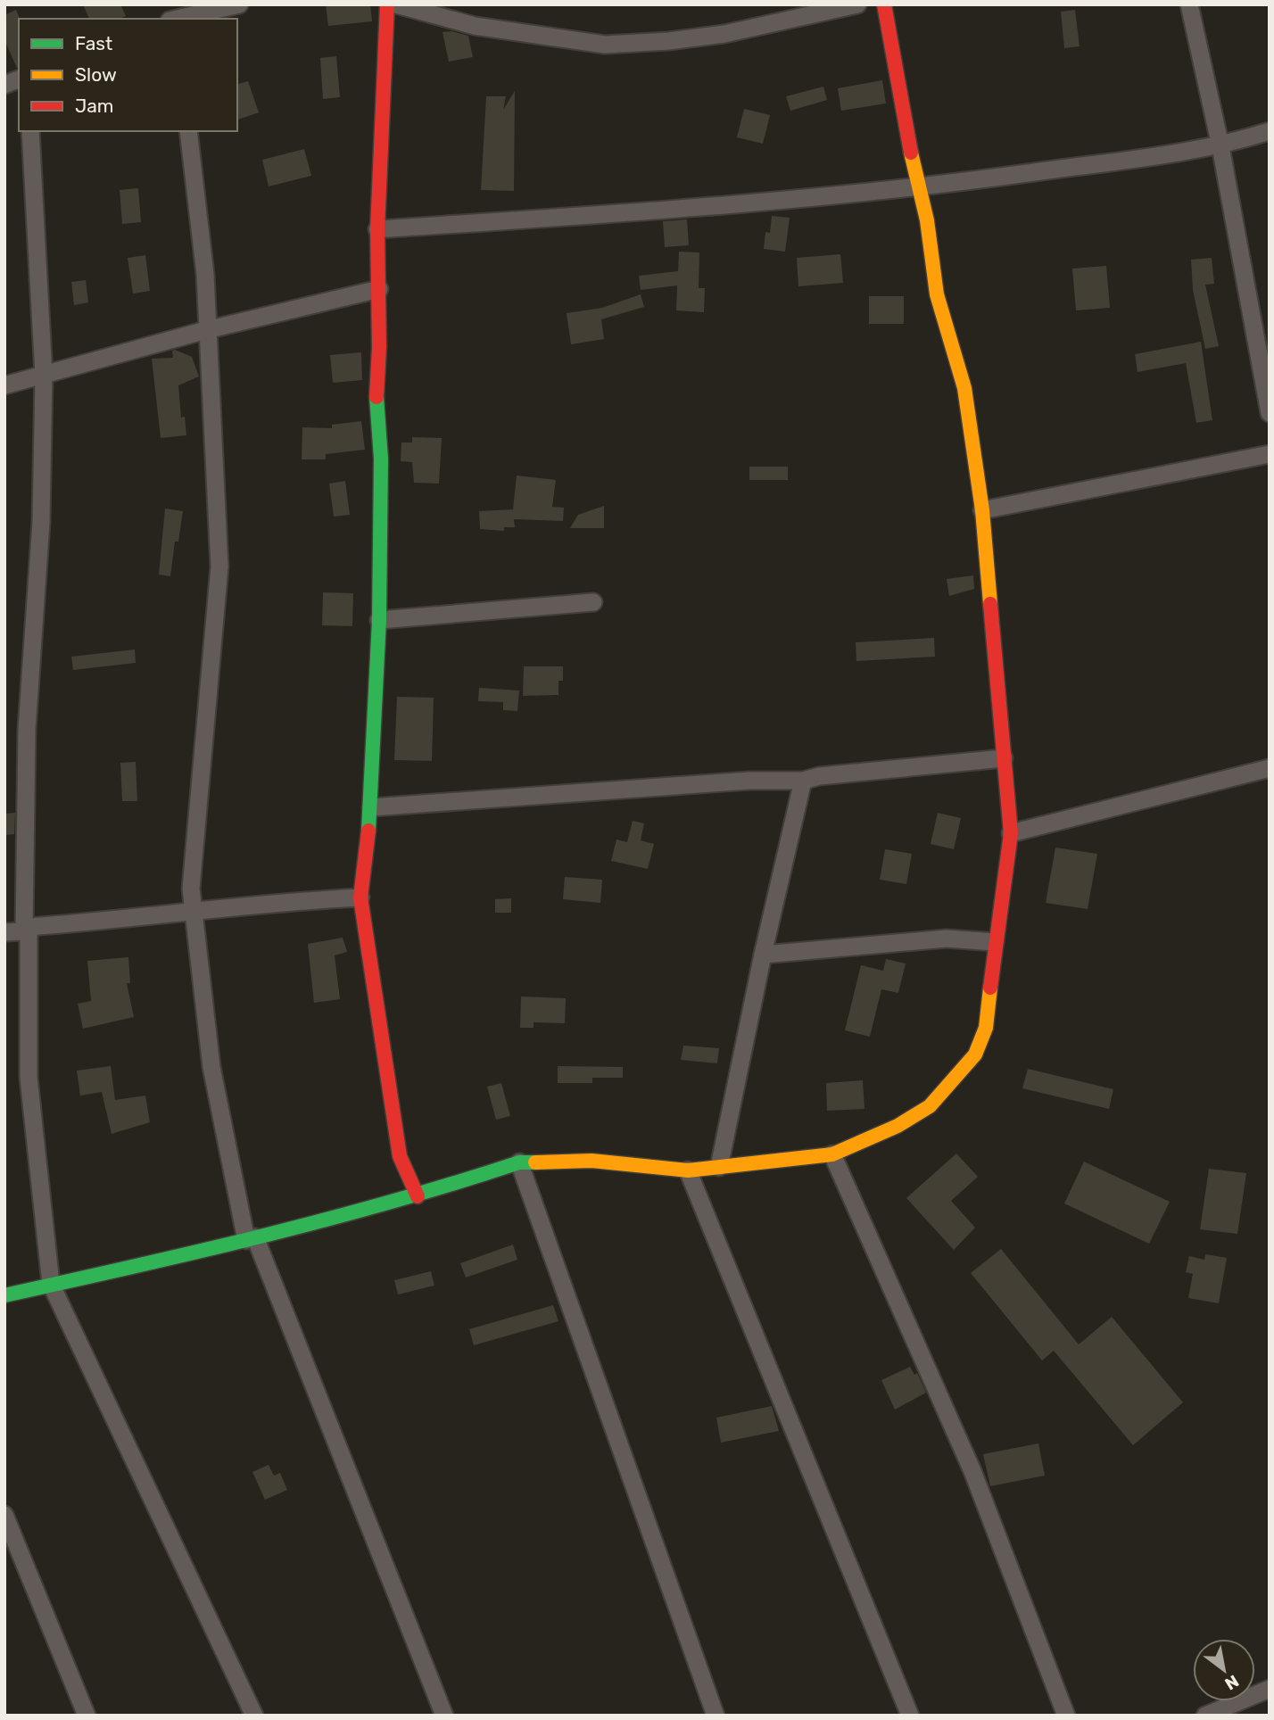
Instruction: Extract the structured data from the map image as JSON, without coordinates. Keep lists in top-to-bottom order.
{
  "legend": ["Fast", "Slow", "Jam"],
  "north": "bottom right"
}
